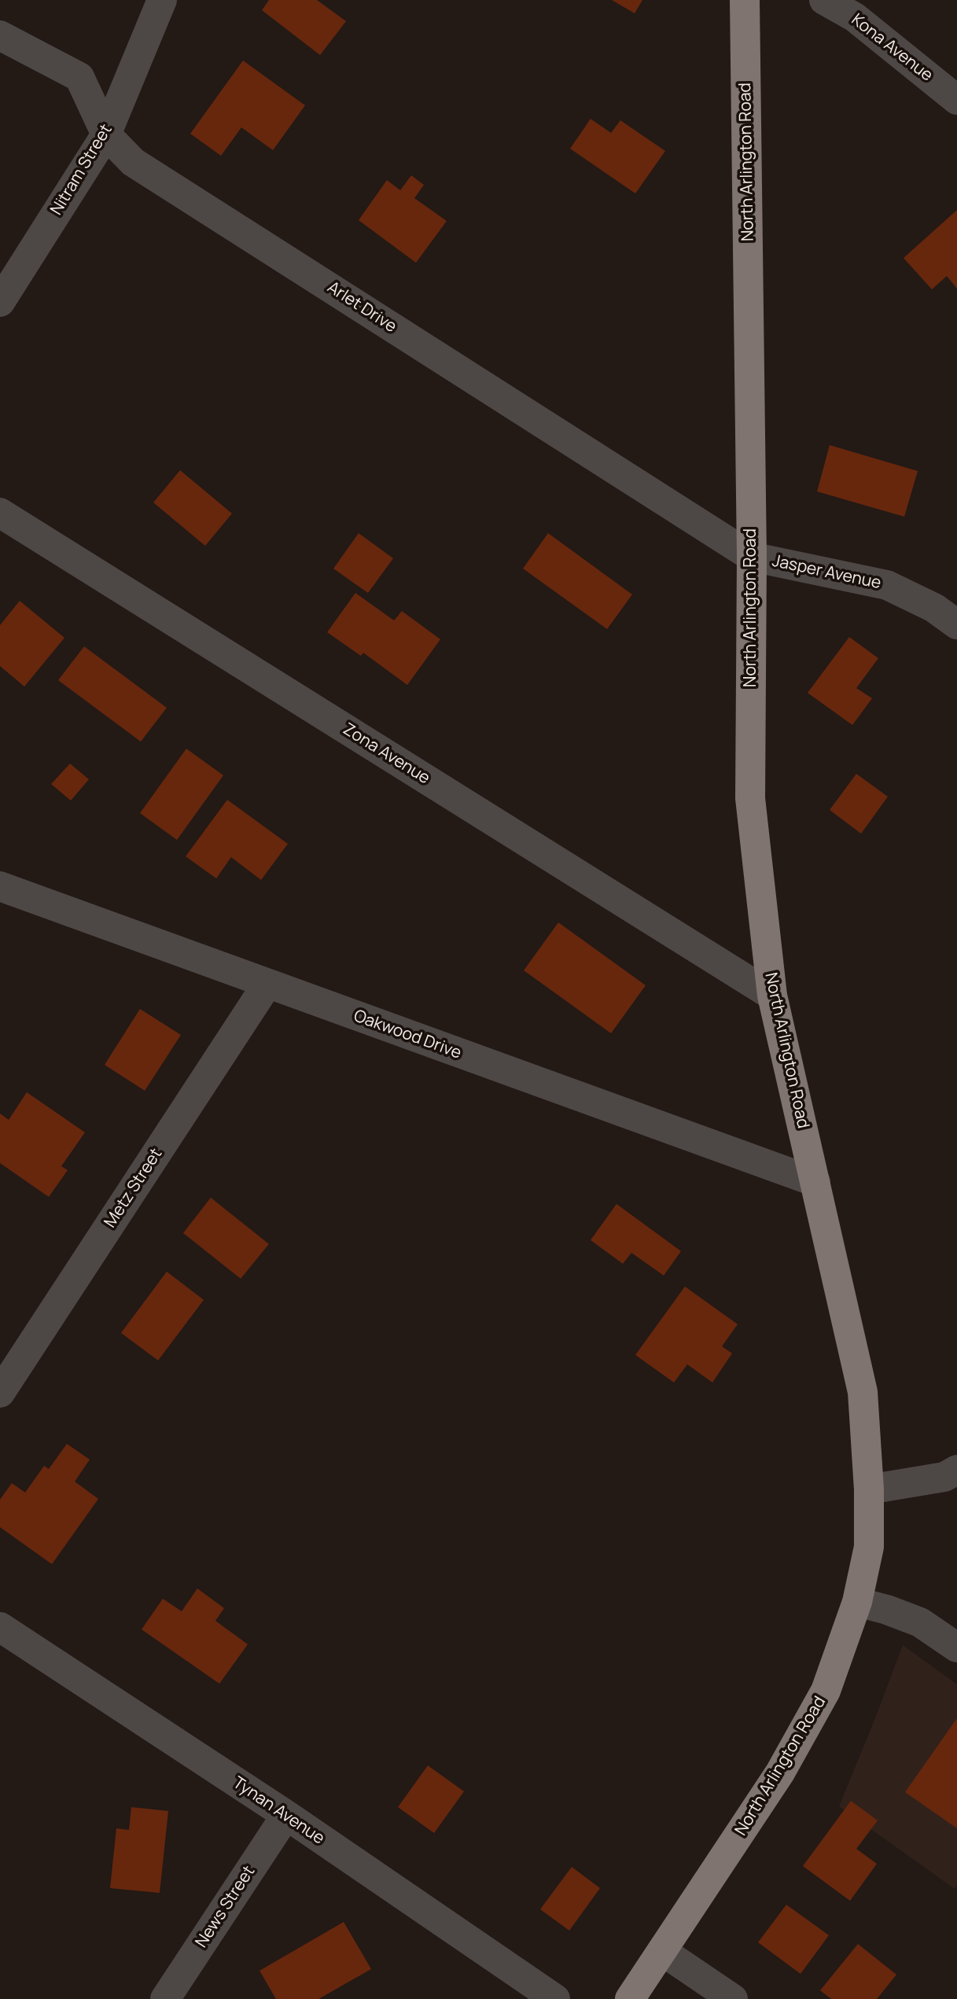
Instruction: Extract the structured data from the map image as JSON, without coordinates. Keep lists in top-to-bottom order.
{
  "streets": {
    "main road": ["North Arlington Road"],
    "street": [
      "Kona Avenue",
      "Nitram Street",
      "Arlet Drive",
      "Jasper Avenue",
      "Zona Avenue",
      "Oakwood Drive",
      "Metz Street",
      "Tynan Avenue",
      "News Street"
    ]
  },
  "crossings": [
    ["North Arlington Road", "Arlet Drive"],
    ["North Arlington Road", "Jasper Avenue"],
    ["North Arlington Road", "Zona Avenue"],
    ["North Arlington Road", "Oakwood Drive"],
    ["Nitram Street", "Arlet Drive"],
    ["Arlet Drive", "Jasper Avenue"],
    ["Oakwood Drive", "Metz Street"],
    ["Tynan Avenue", "News Street"]
  ]
}
